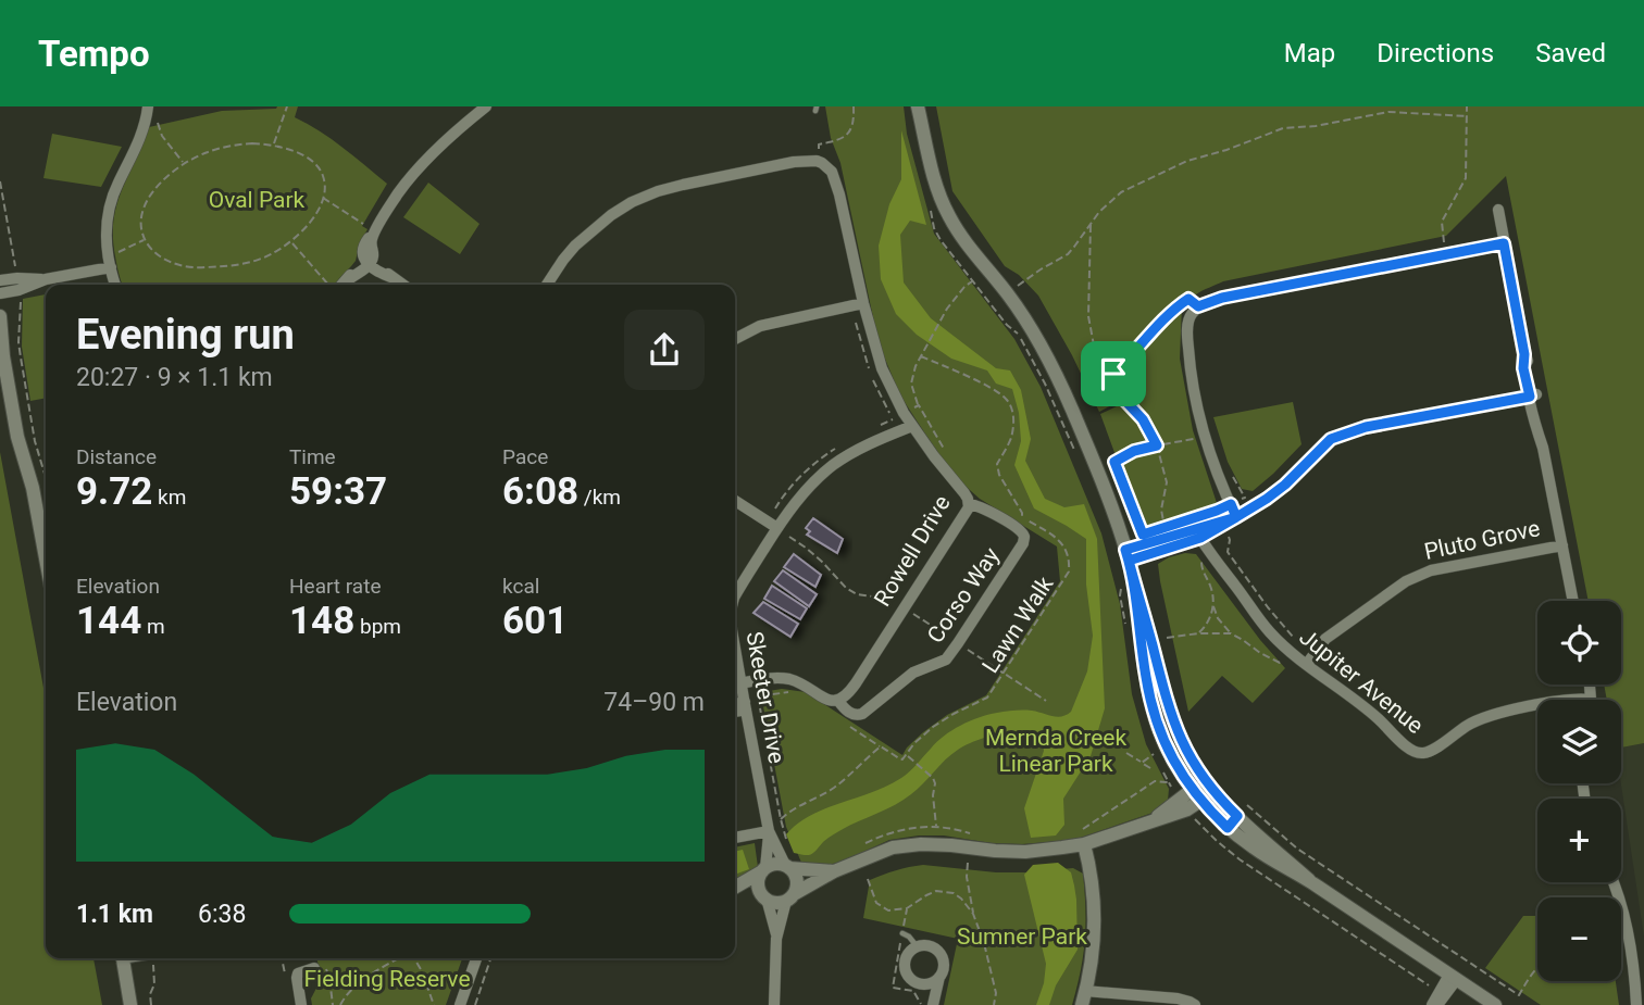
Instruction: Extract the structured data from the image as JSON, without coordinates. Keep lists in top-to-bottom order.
{
  "streets": {
    "street": [
      "Pluto Grove",
      "Rowell Drive",
      "Corso Way",
      "Jupiter Avenue",
      "Skeeter Drive"
    ],
    "path": ["Lawn Walk"]
  },
  "crossings": [
    ["Pluto Grove", "Jupiter Avenue"],
    ["Rowell Drive", "Corso Way"],
    ["Rowell Drive", "Skeeter Drive"]
  ],
  "parks": [
    "Oval Park",
    "Mernda Creek Linear Park",
    "Sumner Park",
    "Fielding Reserve"
  ],
  "page": {
    "header": "Tempo",
    "nav": ["Map", "Directions", "Saved"],
    "heading": ["Evening run", "20:27 · 9 × 1.1 km"],
    "stats": [
      ["Distance", "9.72 km"],
      ["Time", "59:37"],
      ["Pace", "6:08 /km"],
      ["Elevation", "144 m"],
      ["Heart rate", "148 bpm"],
      ["kcal", "601"]
    ],
    "map_buttons": ["+", "−"],
    "chart": ["Elevation", "74–90 m"],
    "list": [
      {
        "name": "1.1 km",
        "note": "6:38"
      }
    ]
  }
}
